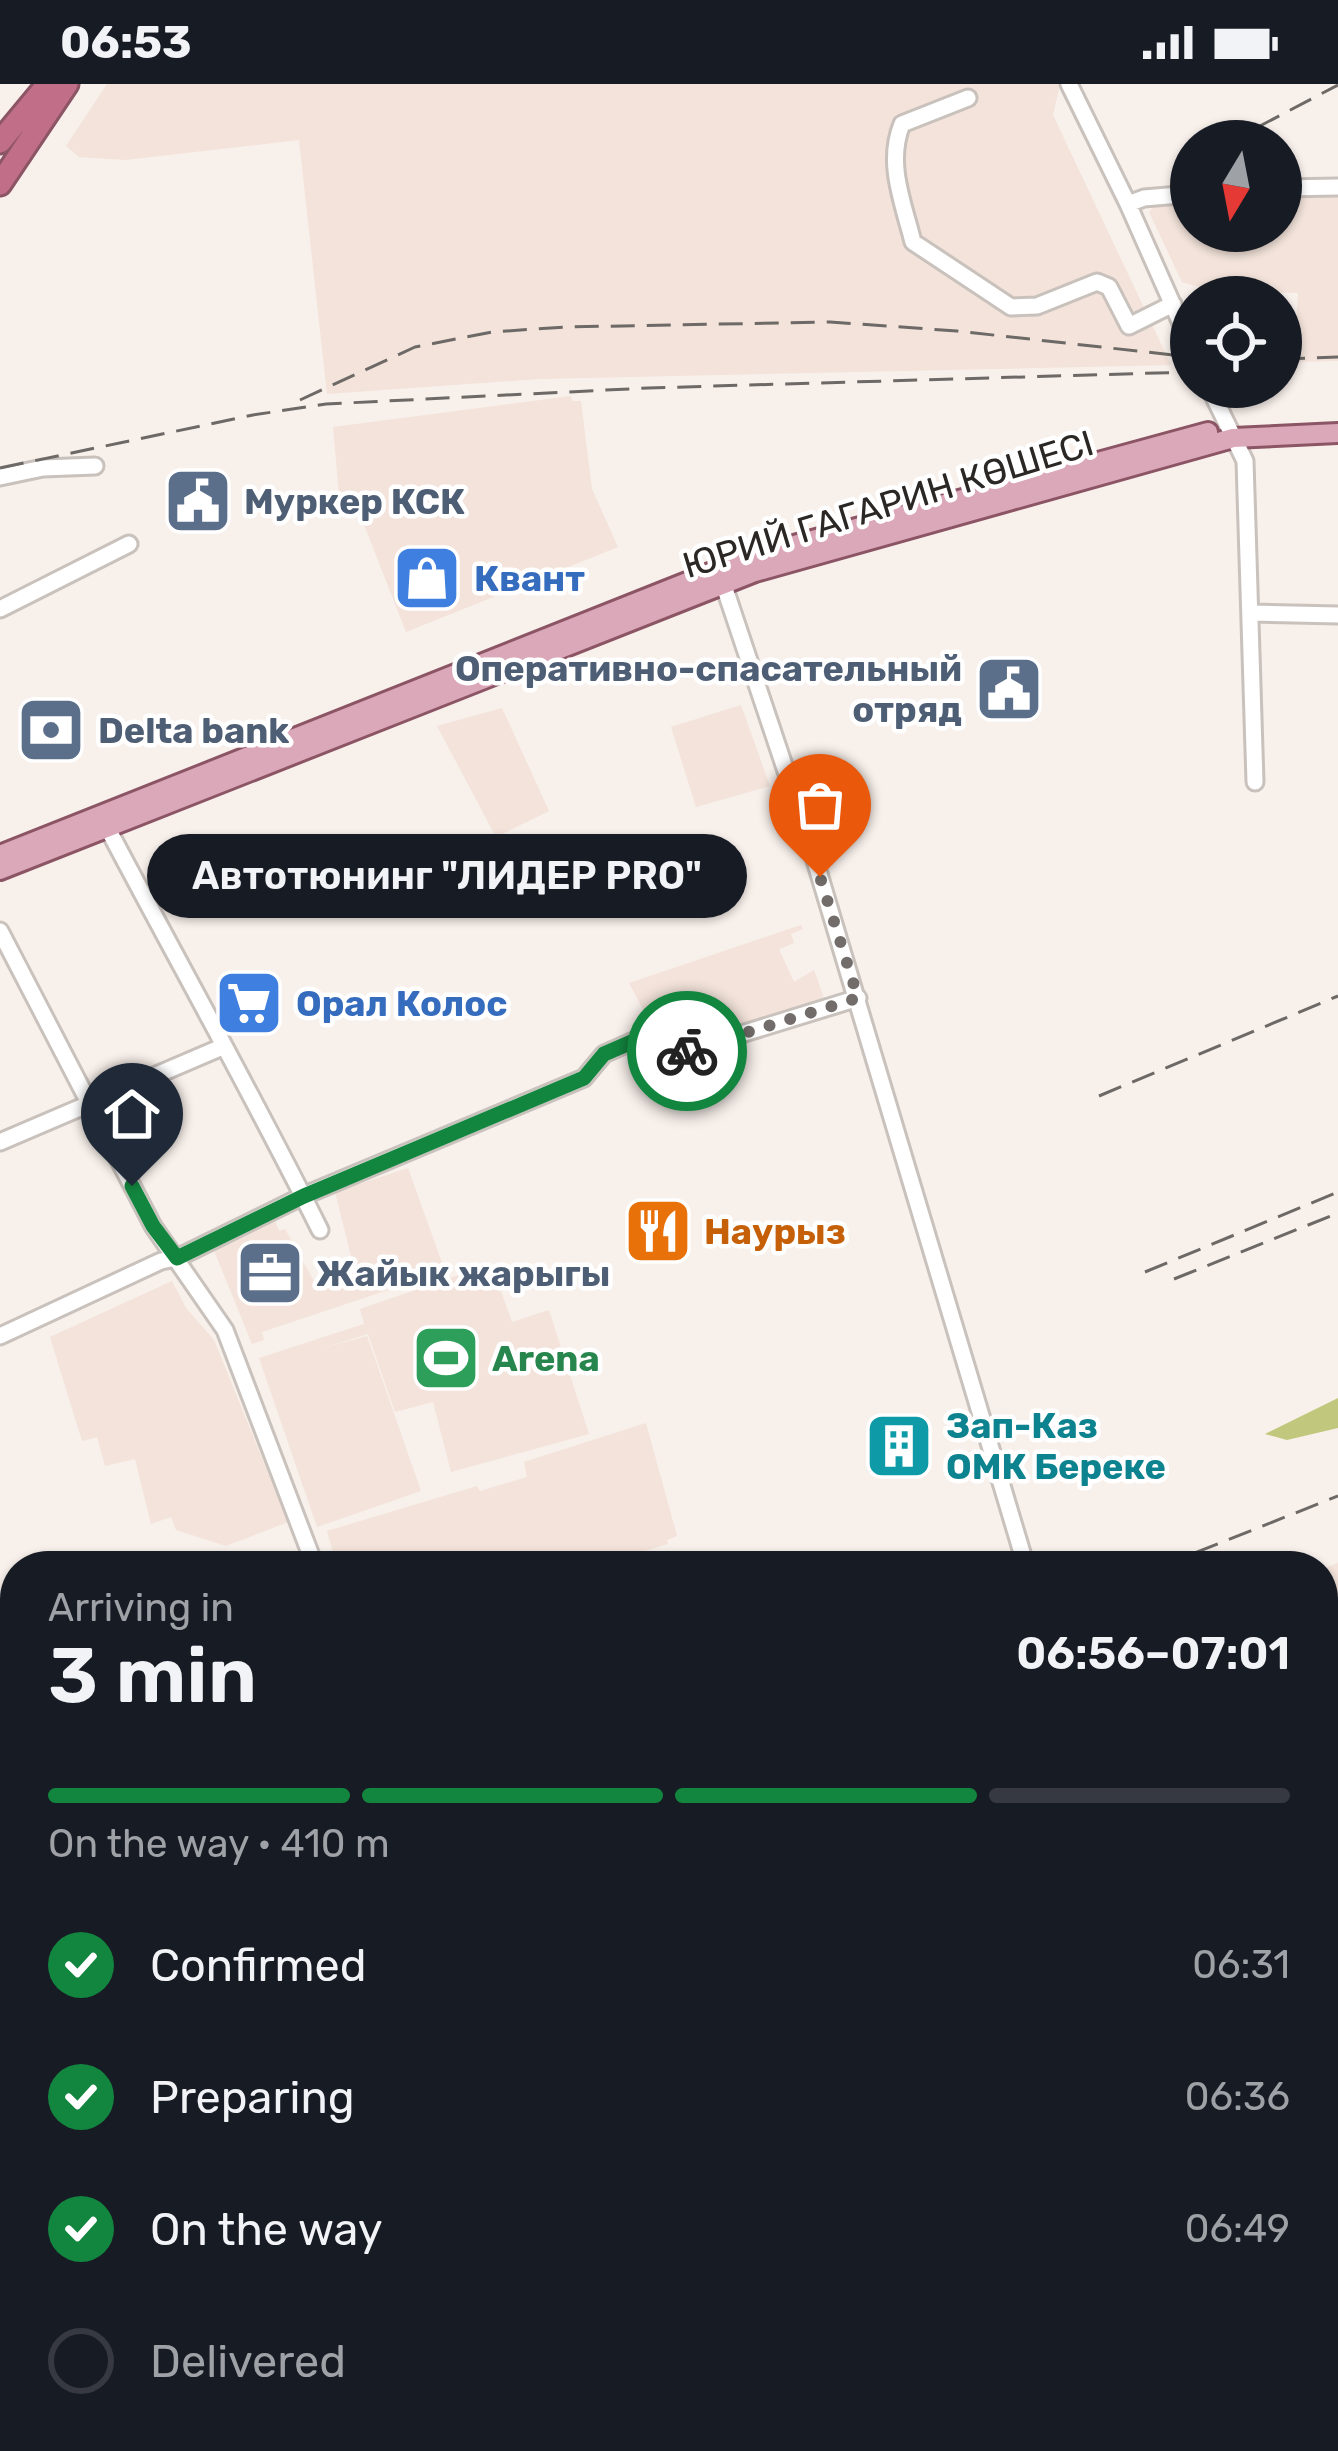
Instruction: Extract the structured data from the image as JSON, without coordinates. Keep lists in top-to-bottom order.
{
  "streets": {
    "main road": ["ЮРИЙ ГАГАРИН КӨШЕСІ"]
  },
  "places": {
    "public building": ["Муркер КСК", "Оперативно-спасательный отряд"],
    "shop": ["Квант"],
    "bank": ["Delta bank"],
    "other": ["Автотюнинг \"ЛИДЕР PRO\""],
    "supermarket": ["Орал Колос"],
    "restaurant": ["Наурыз"],
    "office": ["Жайык жарыгы"],
    "sports": ["Arena"],
    "building": ["Зап-Каз ОМК Береке"]
  },
  "north": "bottom",
  "page": {
    "status": "06:53",
    "bubble": "Автотюнинг \"ЛИДЕР PRO\"",
    "heading": ["3 min", "Arriving in", "06:56–07:01"],
    "bar": "On the way · 410 m",
    "list": [
      ["Confirmed", "06:31"],
      ["Preparing", "06:36"],
      ["On the way", "06:49"],
      "Delivered"
    ]
  }
}
